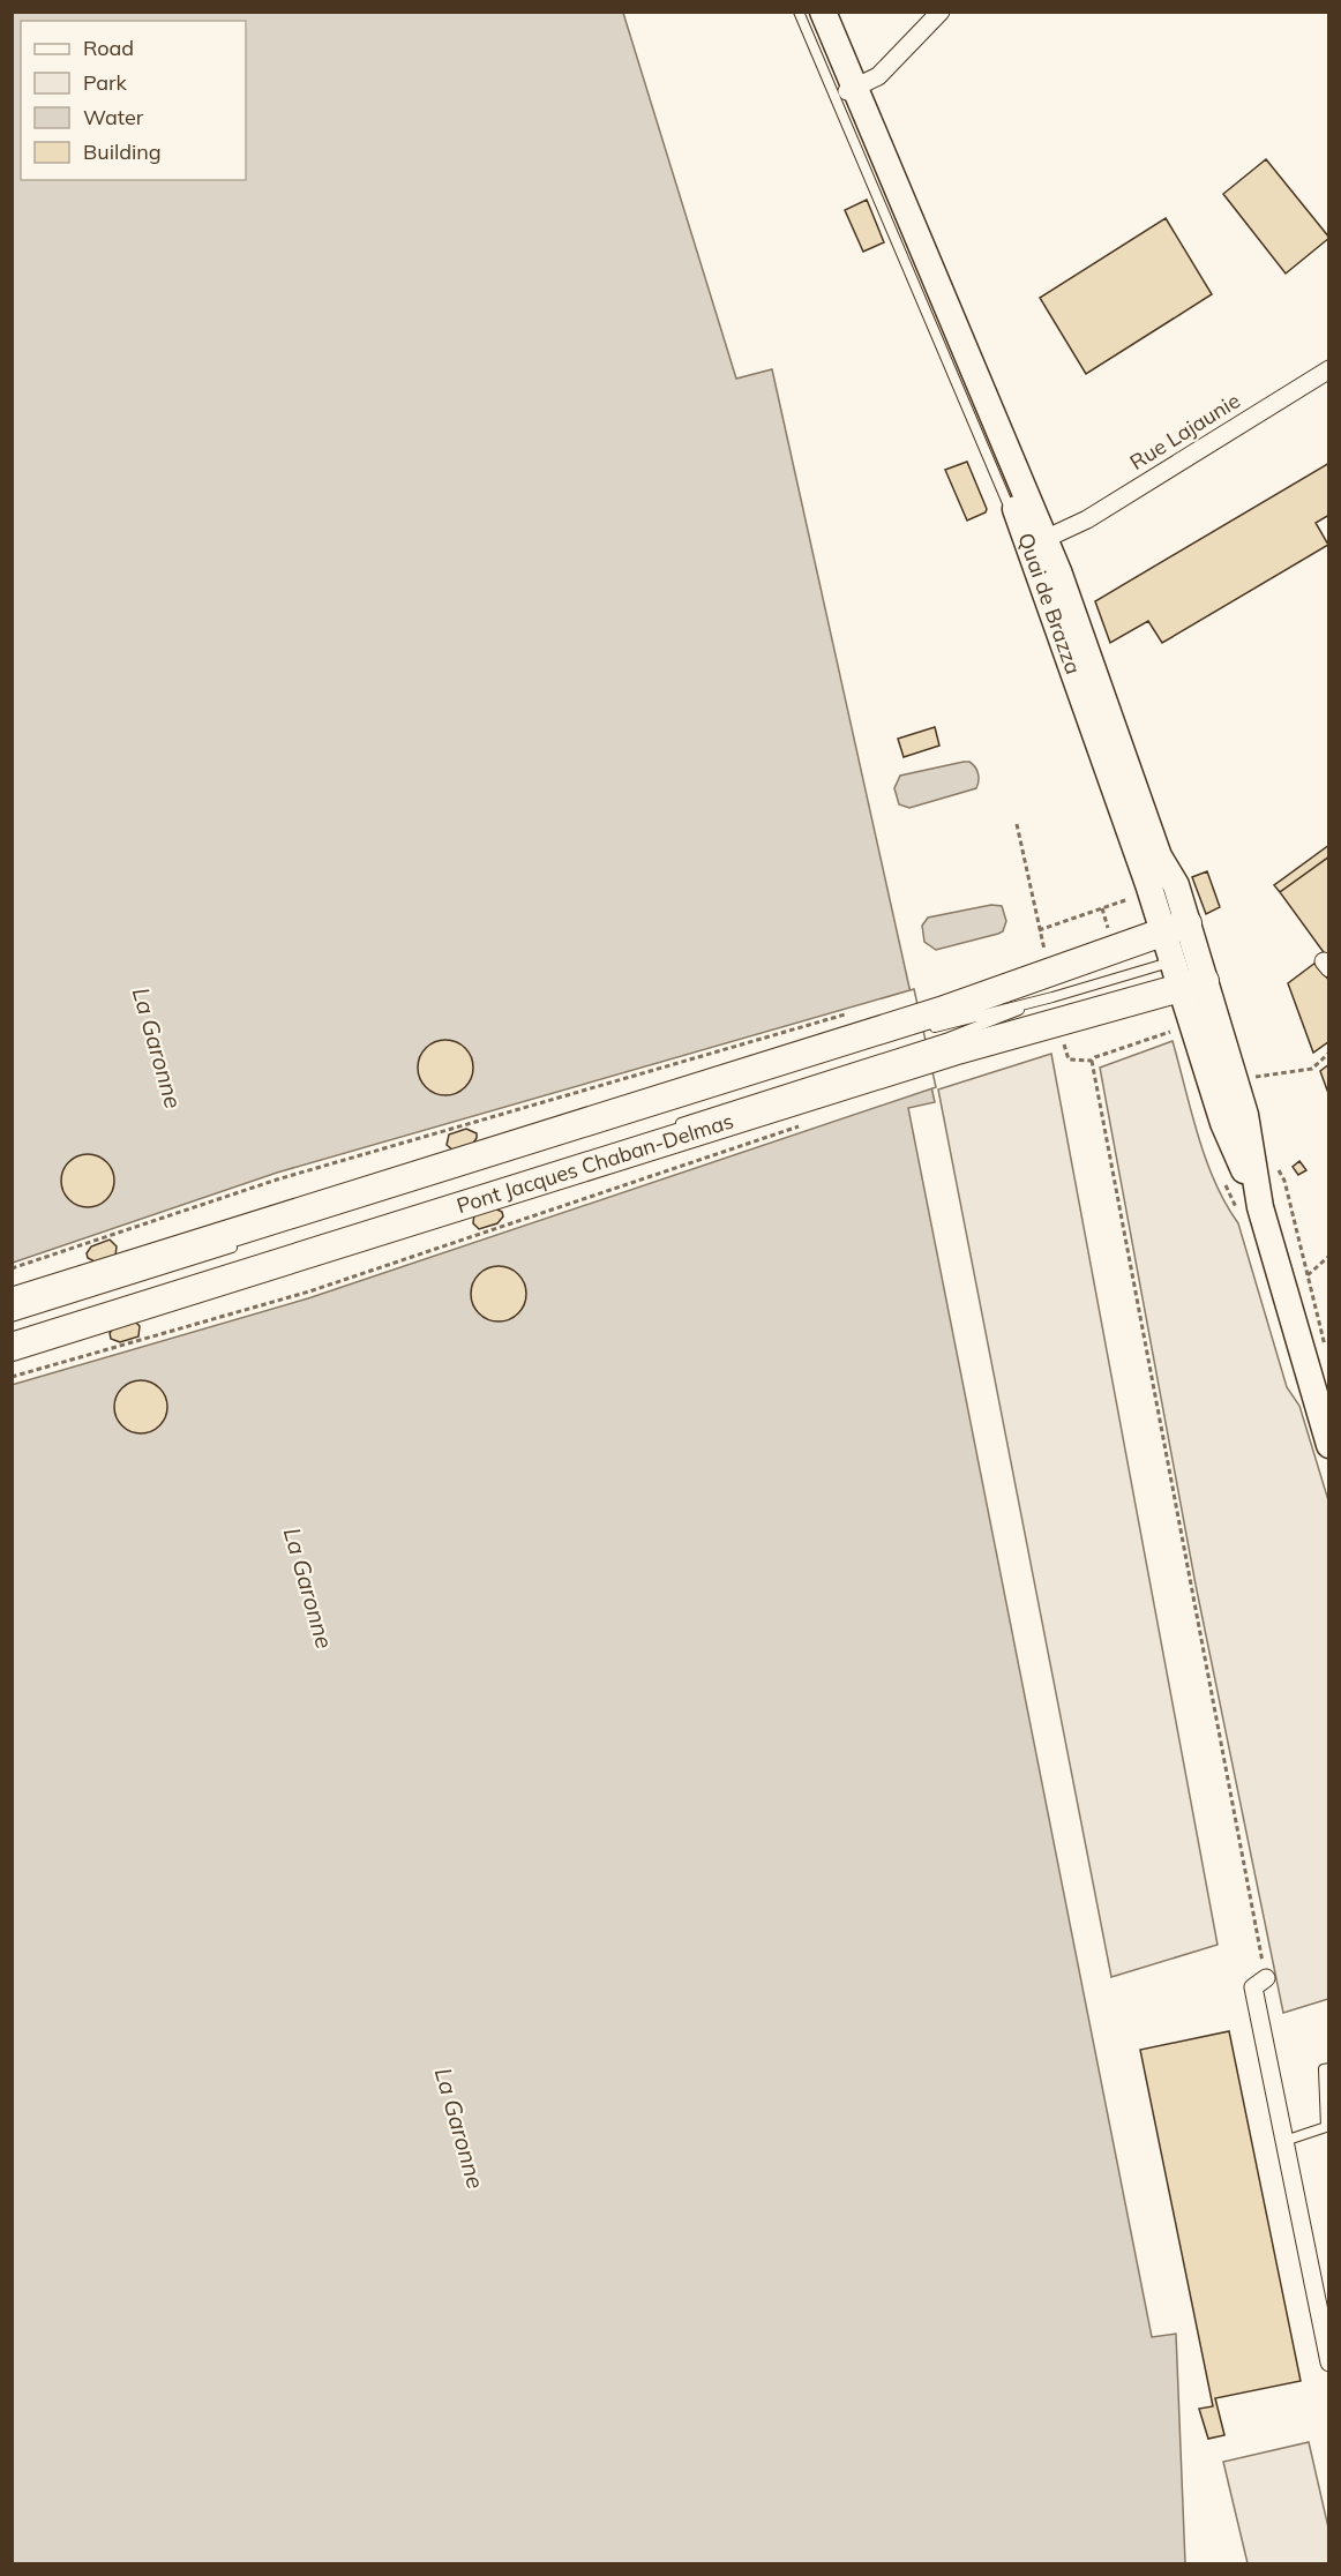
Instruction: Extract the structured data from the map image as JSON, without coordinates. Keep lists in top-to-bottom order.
{
  "streets": {
    "main road": ["Quai de Brazza", "Pont Jacques Chaban-Delmas"],
    "street": ["Rue Lajaunie"]
  },
  "crossings": [
    ["Rue Lajaunie", "Quai de Brazza"],
    ["Quai de Brazza", "Pont Jacques Chaban-Delmas"]
  ],
  "water": ["La Garonne"],
  "legend": [
    "Road",
    "Park",
    "Water",
    "Building"
  ]
}
